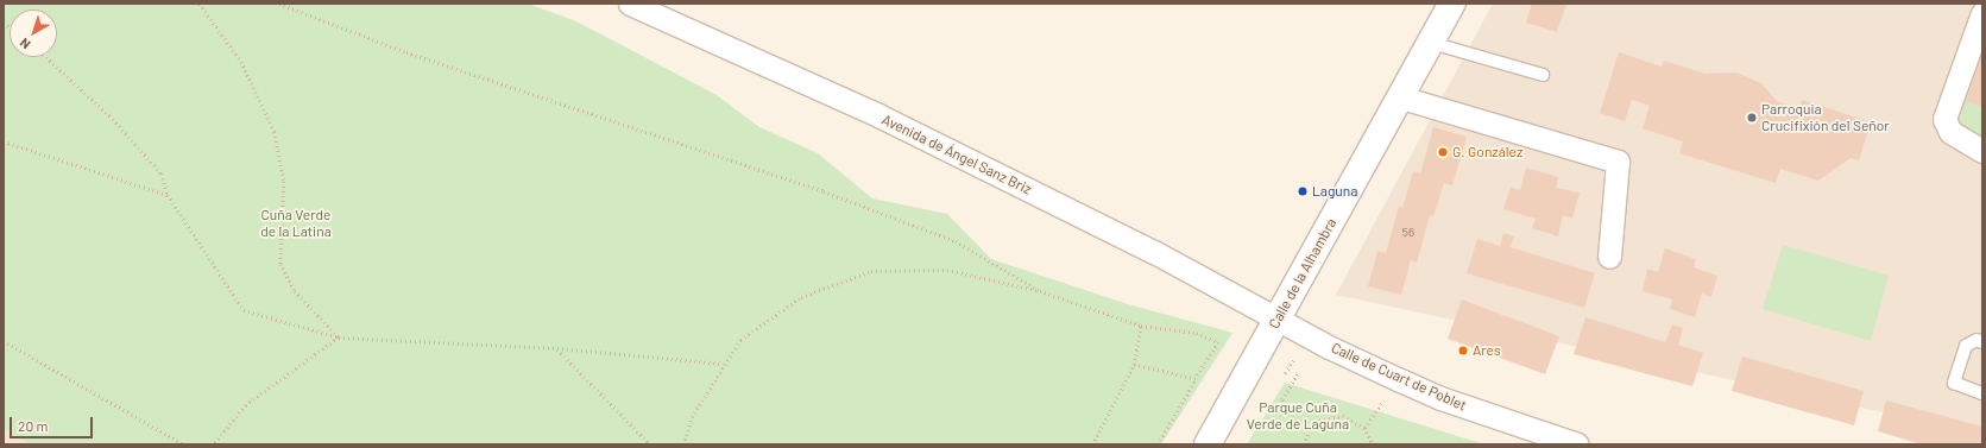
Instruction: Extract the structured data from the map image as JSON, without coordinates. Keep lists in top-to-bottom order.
{
  "streets": {
    "main road": ["Calle de la Alhambra"],
    "street": ["Avenida de Ángel Sanz Briz", "Calle de Cuart de Poblet"]
  },
  "crossings": [
    ["Avenida de Ángel Sanz Briz", "Calle de la Alhambra"],
    ["Avenida de Ángel Sanz Briz", "Calle de Cuart de Poblet"],
    ["Calle de la Alhambra", "Calle de Cuart de Poblet"]
  ],
  "parks": ["Cuña Verde de la Latina", "Parque Cuña Verde de Laguna"],
  "places": [
    "Parroquia Crucifixión del Señor",
    "G. González",
    "Laguna",
    "Ares"
  ],
  "house_numbers": ["56"],
  "scale_bar": "20 m",
  "north": "bottom left"
}
